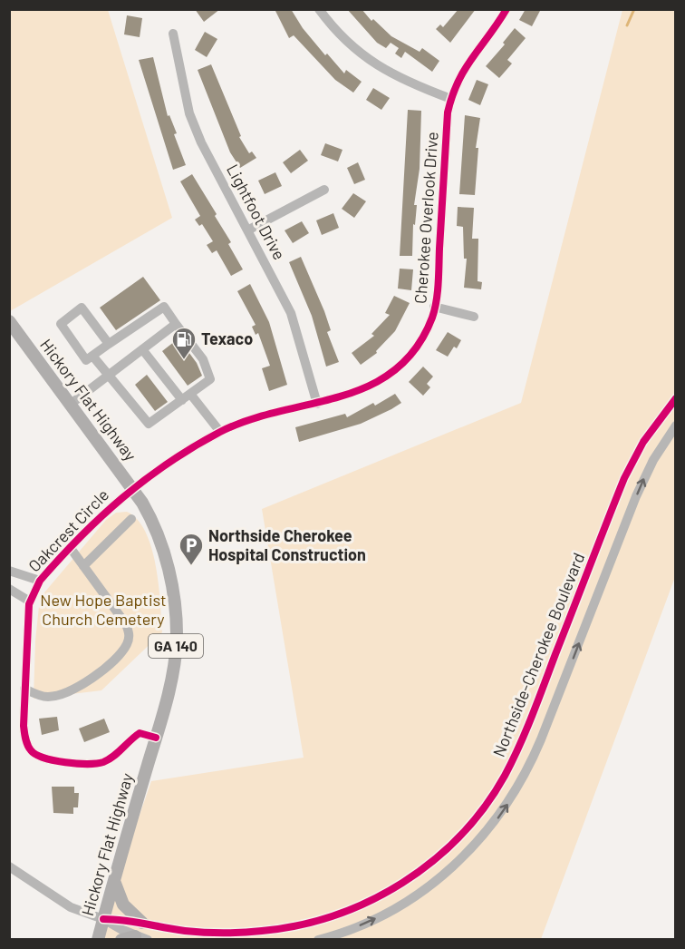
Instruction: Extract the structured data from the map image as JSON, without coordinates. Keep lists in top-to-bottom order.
{
  "streets": {
    "main road": ["Hickory Flat Highway", "GA 140"],
    "street": [
      "Lightfoot Drive",
      "Cherokee Overlook Drive",
      "Oakcrest Circle",
      "Northside-Cherokee Boulevard"
    ]
  },
  "crossings": [
    ["Lightfoot Drive", "Cherokee Overlook Drive"],
    ["Cherokee Overlook Drive", "Hickory Flat Highway"],
    ["Cherokee Overlook Drive", "Oakcrest Circle"],
    ["Hickory Flat Highway", "Oakcrest Circle"],
    ["Hickory Flat Highway", "Northside-Cherokee Boulevard"]
  ],
  "one_way": ["Northside-Cherokee Boulevard"],
  "parks": ["New Hope Baptist Church Cemetery"],
  "places": {
    "fuel station": ["Texaco"],
    "parking": ["Northside Cherokee Hospital Construction"]
  }
}
